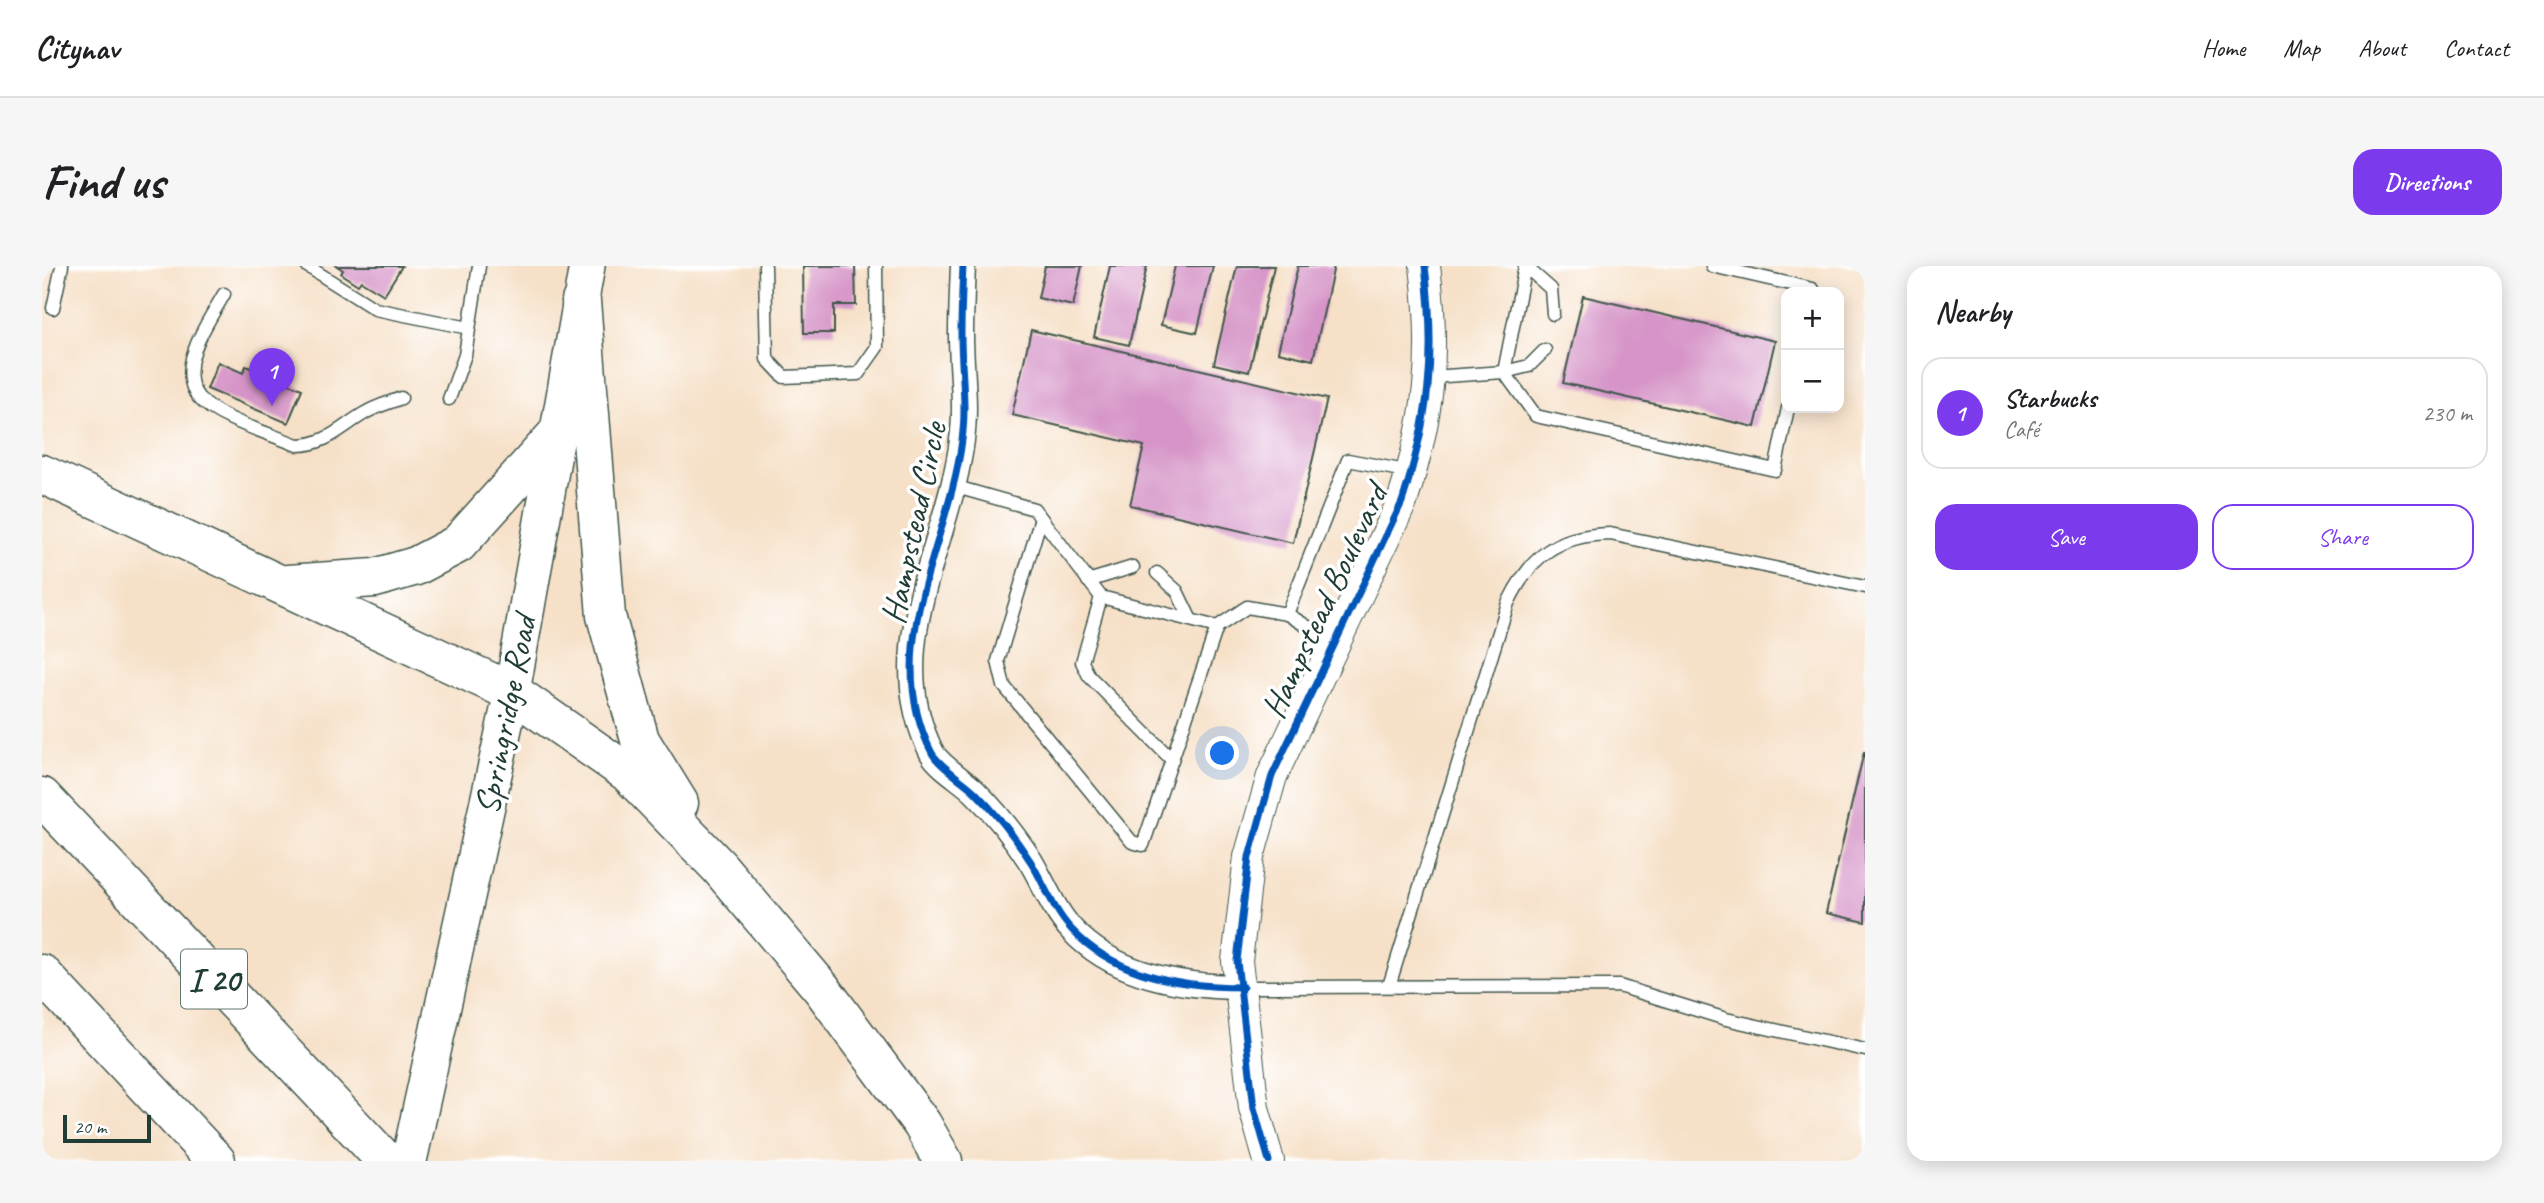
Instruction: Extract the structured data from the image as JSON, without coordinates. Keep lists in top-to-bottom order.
{
  "streets": {
    "highway": ["I 20"],
    "main road": ["Springridge Road"],
    "street": ["Hampstead Circle", "Hampstead Boulevard"]
  },
  "crossings": [
    ["Hampstead Circle", "Hampstead Boulevard"]
  ],
  "scale_bar": "20 m",
  "page": {
    "header": "Citynav",
    "nav": [
      "Home",
      "Map",
      "About",
      "Contact"
    ],
    "buttons": [
      "Directions",
      ["Save", "Share"]
    ],
    "title": "Find us",
    "heading": "Nearby",
    "map_buttons": ["+", "−"],
    "pins": "1",
    "list": [
      {
        "mark": "1",
        "name": "Starbucks",
        "note": "Café",
        "value": "230 m"
      }
    ],
    "scale": "20 m"
  }
}
